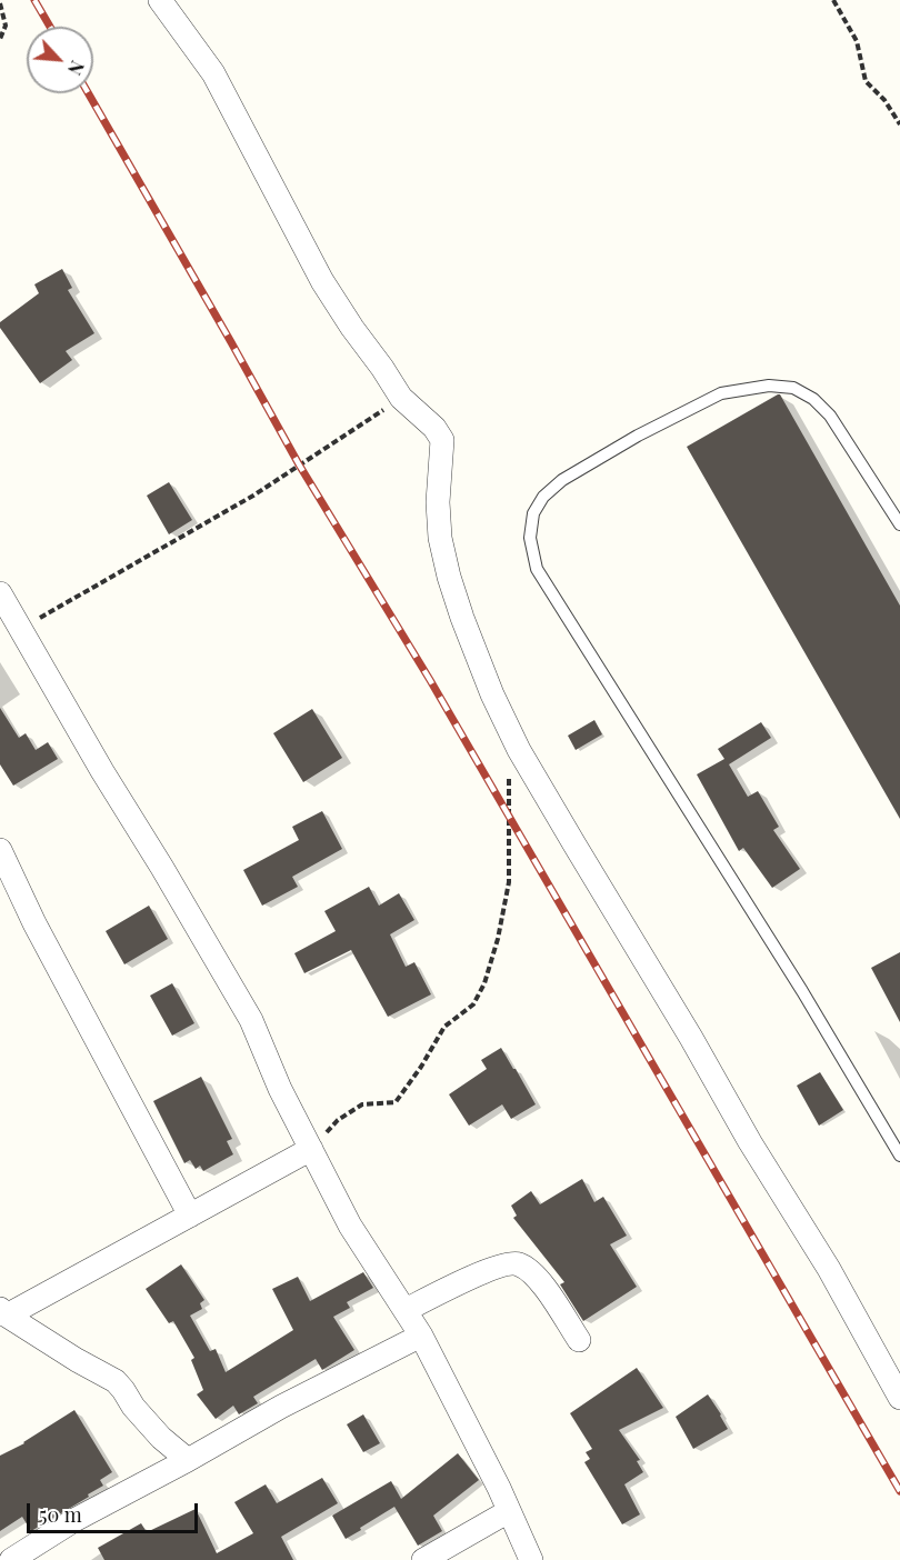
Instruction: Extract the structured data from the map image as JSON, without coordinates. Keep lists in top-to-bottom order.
{
  "scale_bar": "50 m",
  "north": "bottom right"
}
